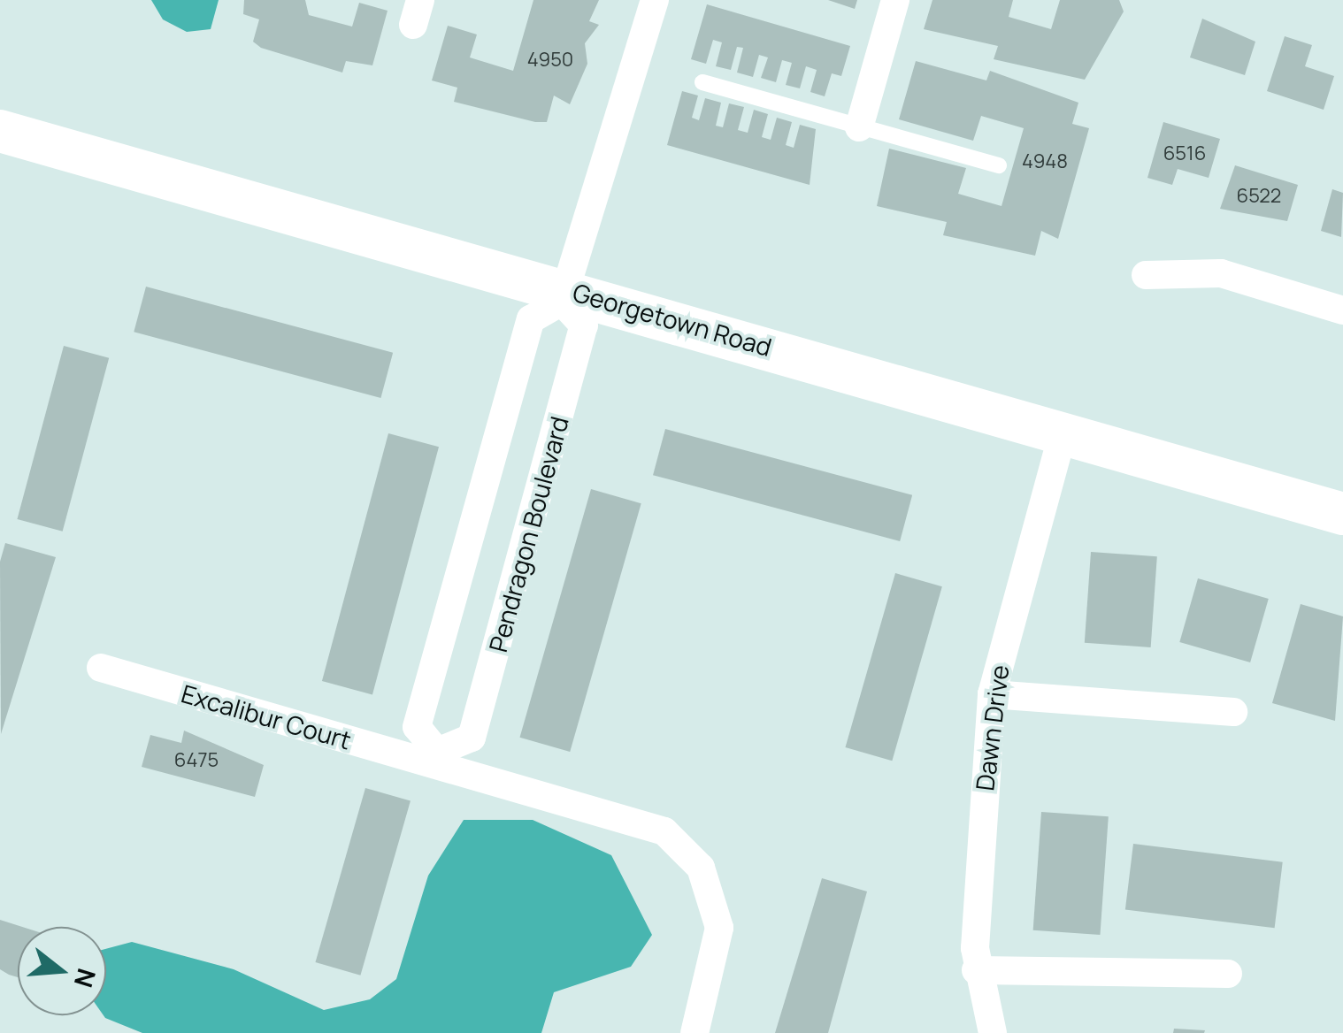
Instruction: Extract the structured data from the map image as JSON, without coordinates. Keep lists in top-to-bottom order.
{
  "streets": {
    "main road": ["Georgetown Road"],
    "street": ["Pendragon Boulevard", "Excalibur Court", "Dawn Drive"]
  },
  "crossings": [
    ["Georgetown Road", "Pendragon Boulevard"],
    ["Georgetown Road", "Dawn Drive"],
    ["Pendragon Boulevard", "Excalibur Court"]
  ],
  "house_numbers": [
    "4950",
    "6516",
    "4948",
    "6522",
    "6475"
  ],
  "north": "right"
}
